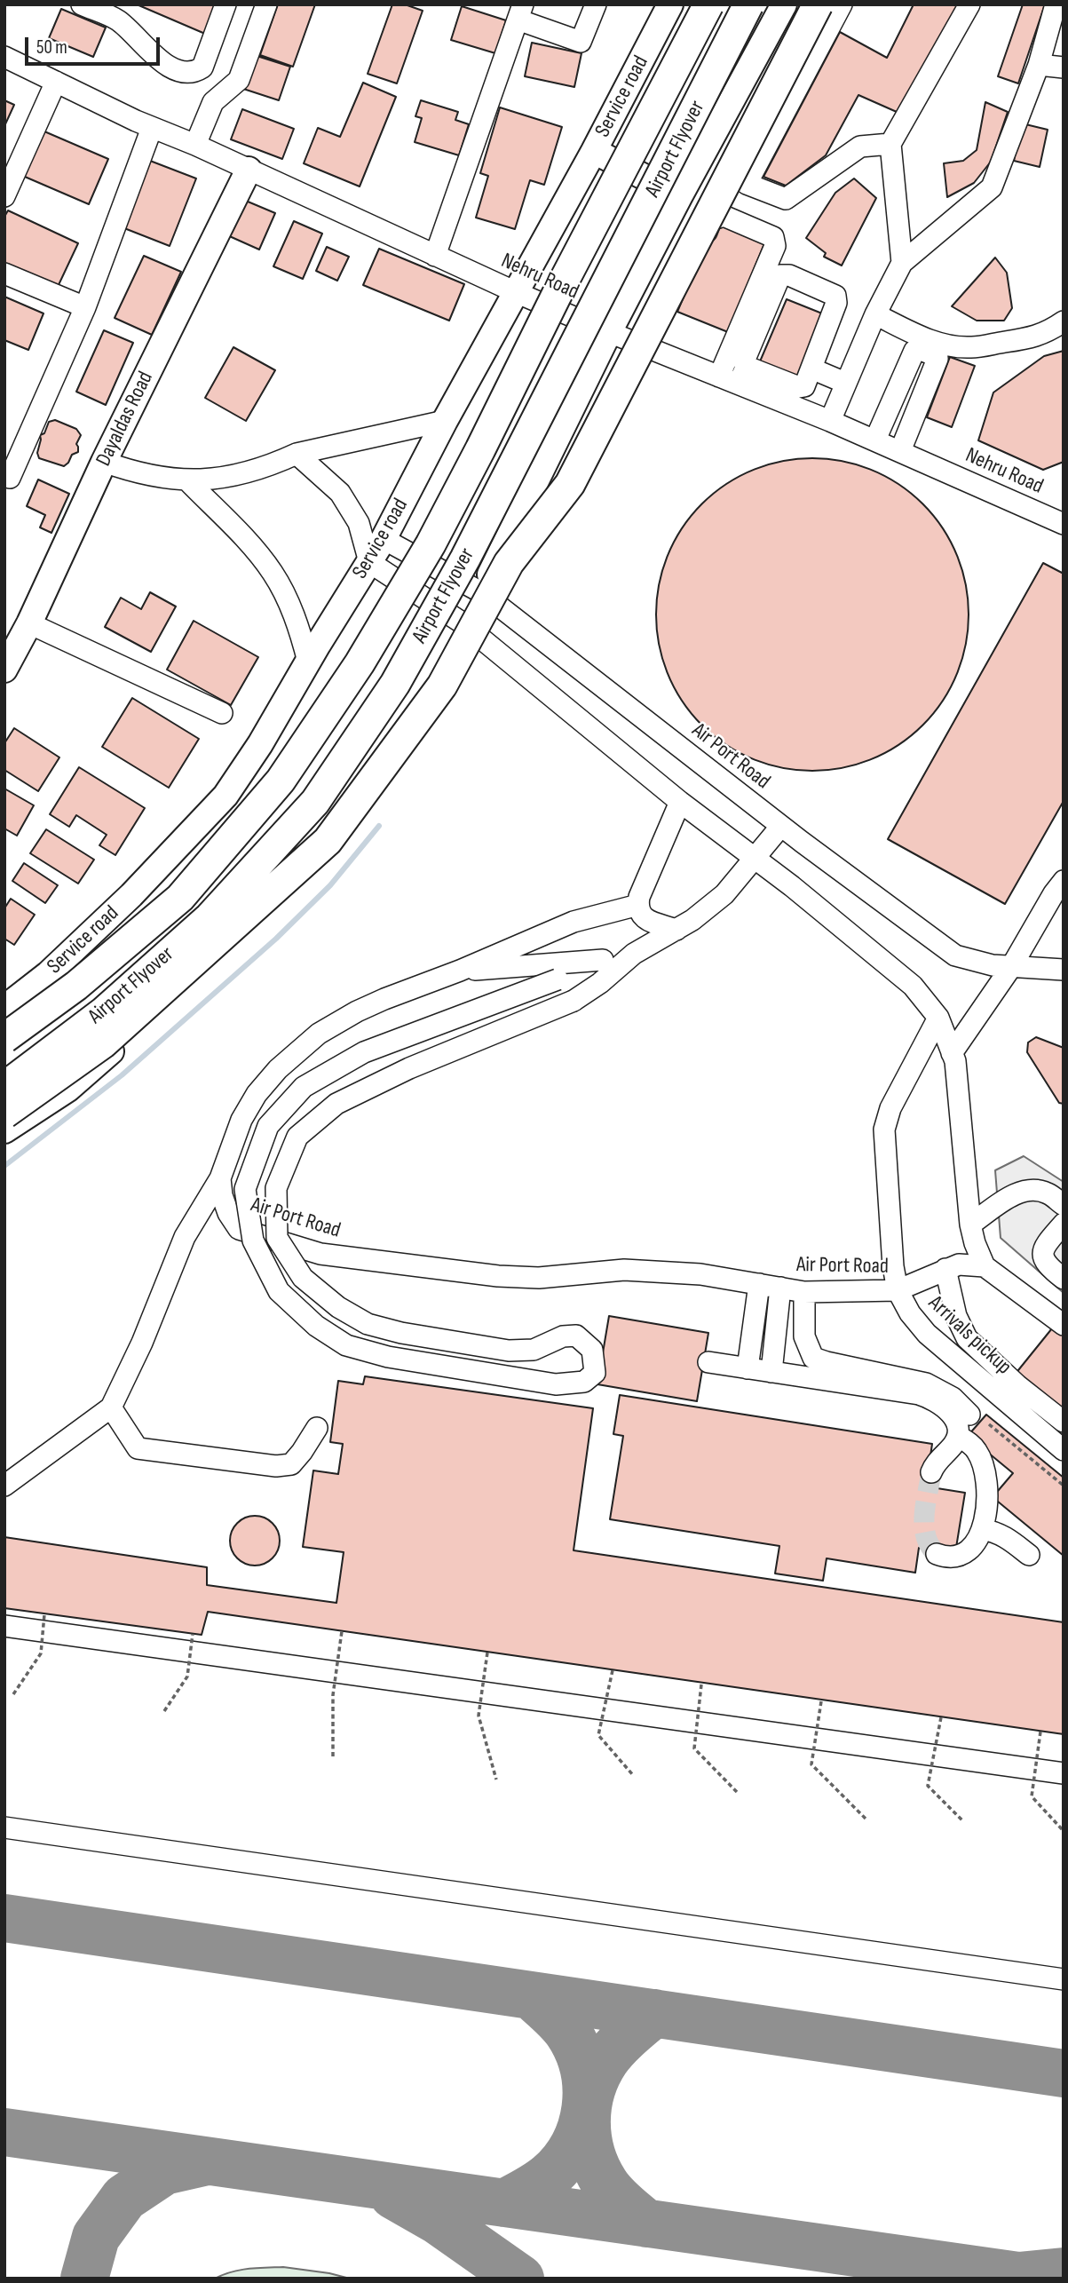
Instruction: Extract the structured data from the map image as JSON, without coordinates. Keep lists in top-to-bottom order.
{
  "streets": {
    "highway": ["Airport Flyover"],
    "main road": ["Service road", "Dayaldas Road"],
    "street": ["Nehru Road", "Air Port Road", "Arrivals pickup"]
  },
  "crossings": [
    ["Service road", "Nehru Road"],
    ["Service road", "Air Port Road"],
    ["Nehru Road", "Dayaldas Road"],
    ["Air Port Road", "Arrivals pickup"]
  ],
  "scale_bar": "50 m"
}
